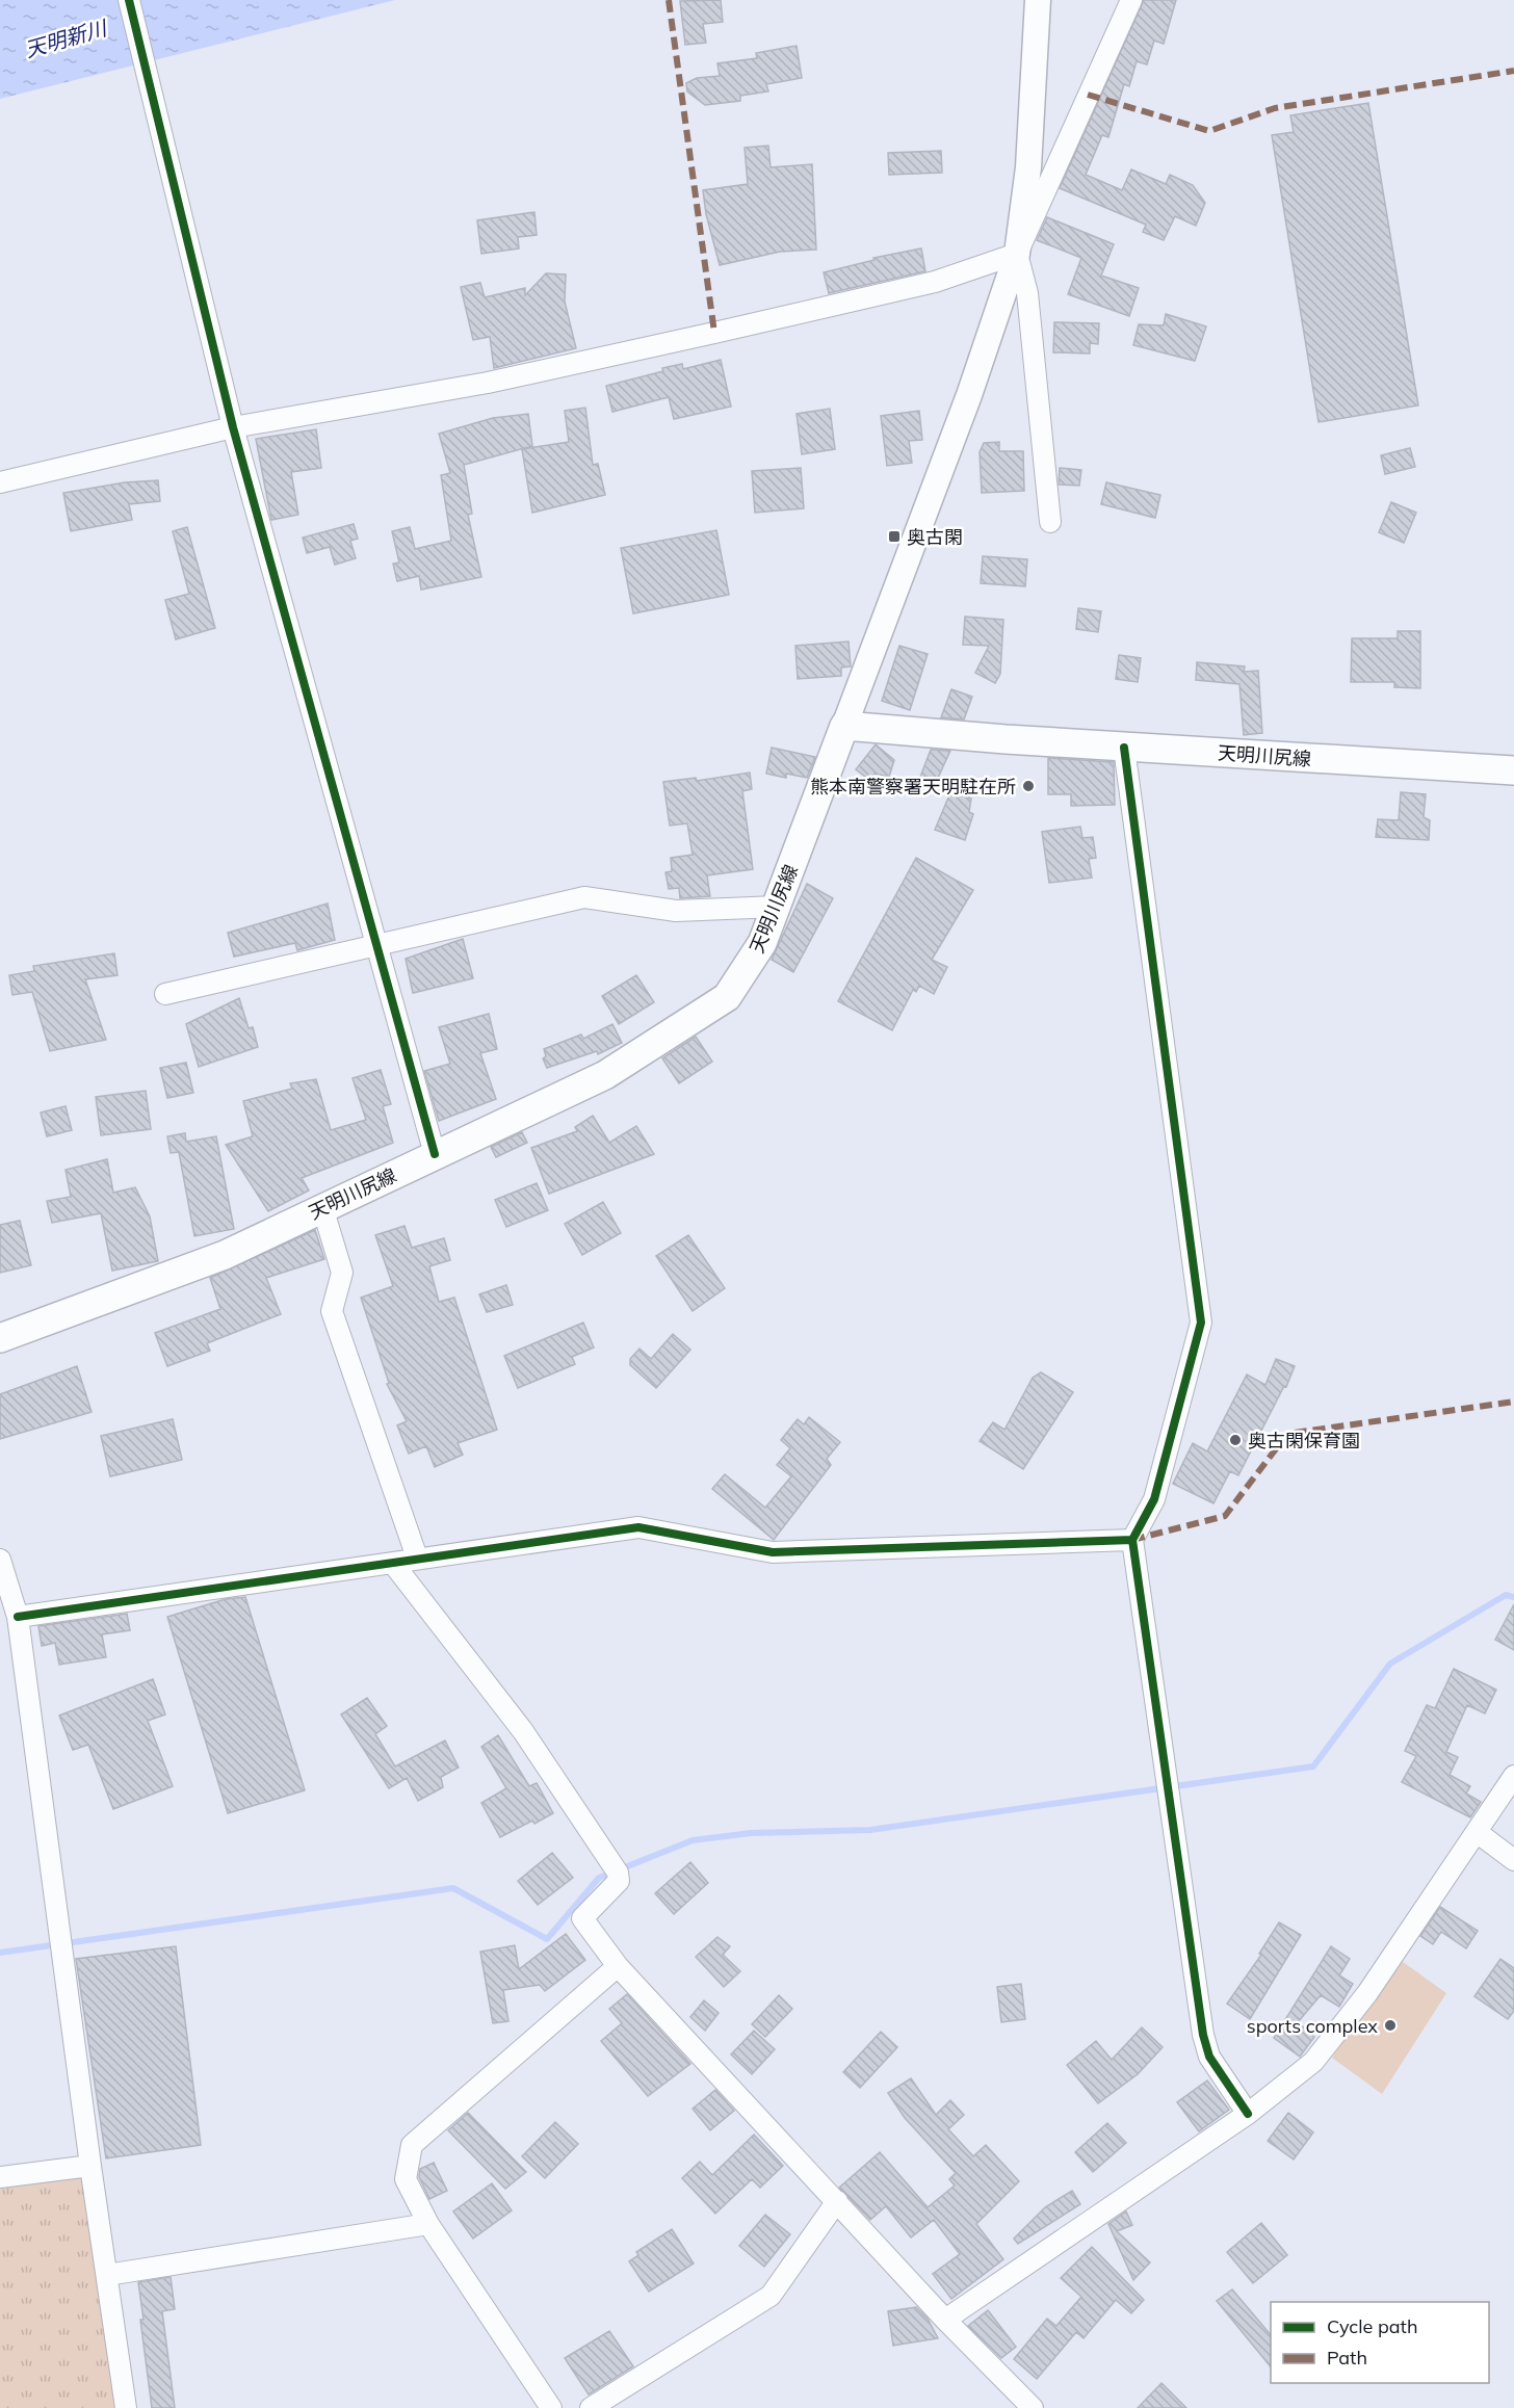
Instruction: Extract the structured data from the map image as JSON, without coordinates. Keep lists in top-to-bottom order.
{
  "streets": {
    "main road": ["天明川尻線"]
  },
  "water": ["天明新川"],
  "places": {
    "transit": ["奥古閑"],
    "other": ["熊本南警察署天明駐在所", "奥古閑保育園", "sports complex"]
  },
  "legend": ["Cycle path", "Path"]
}
